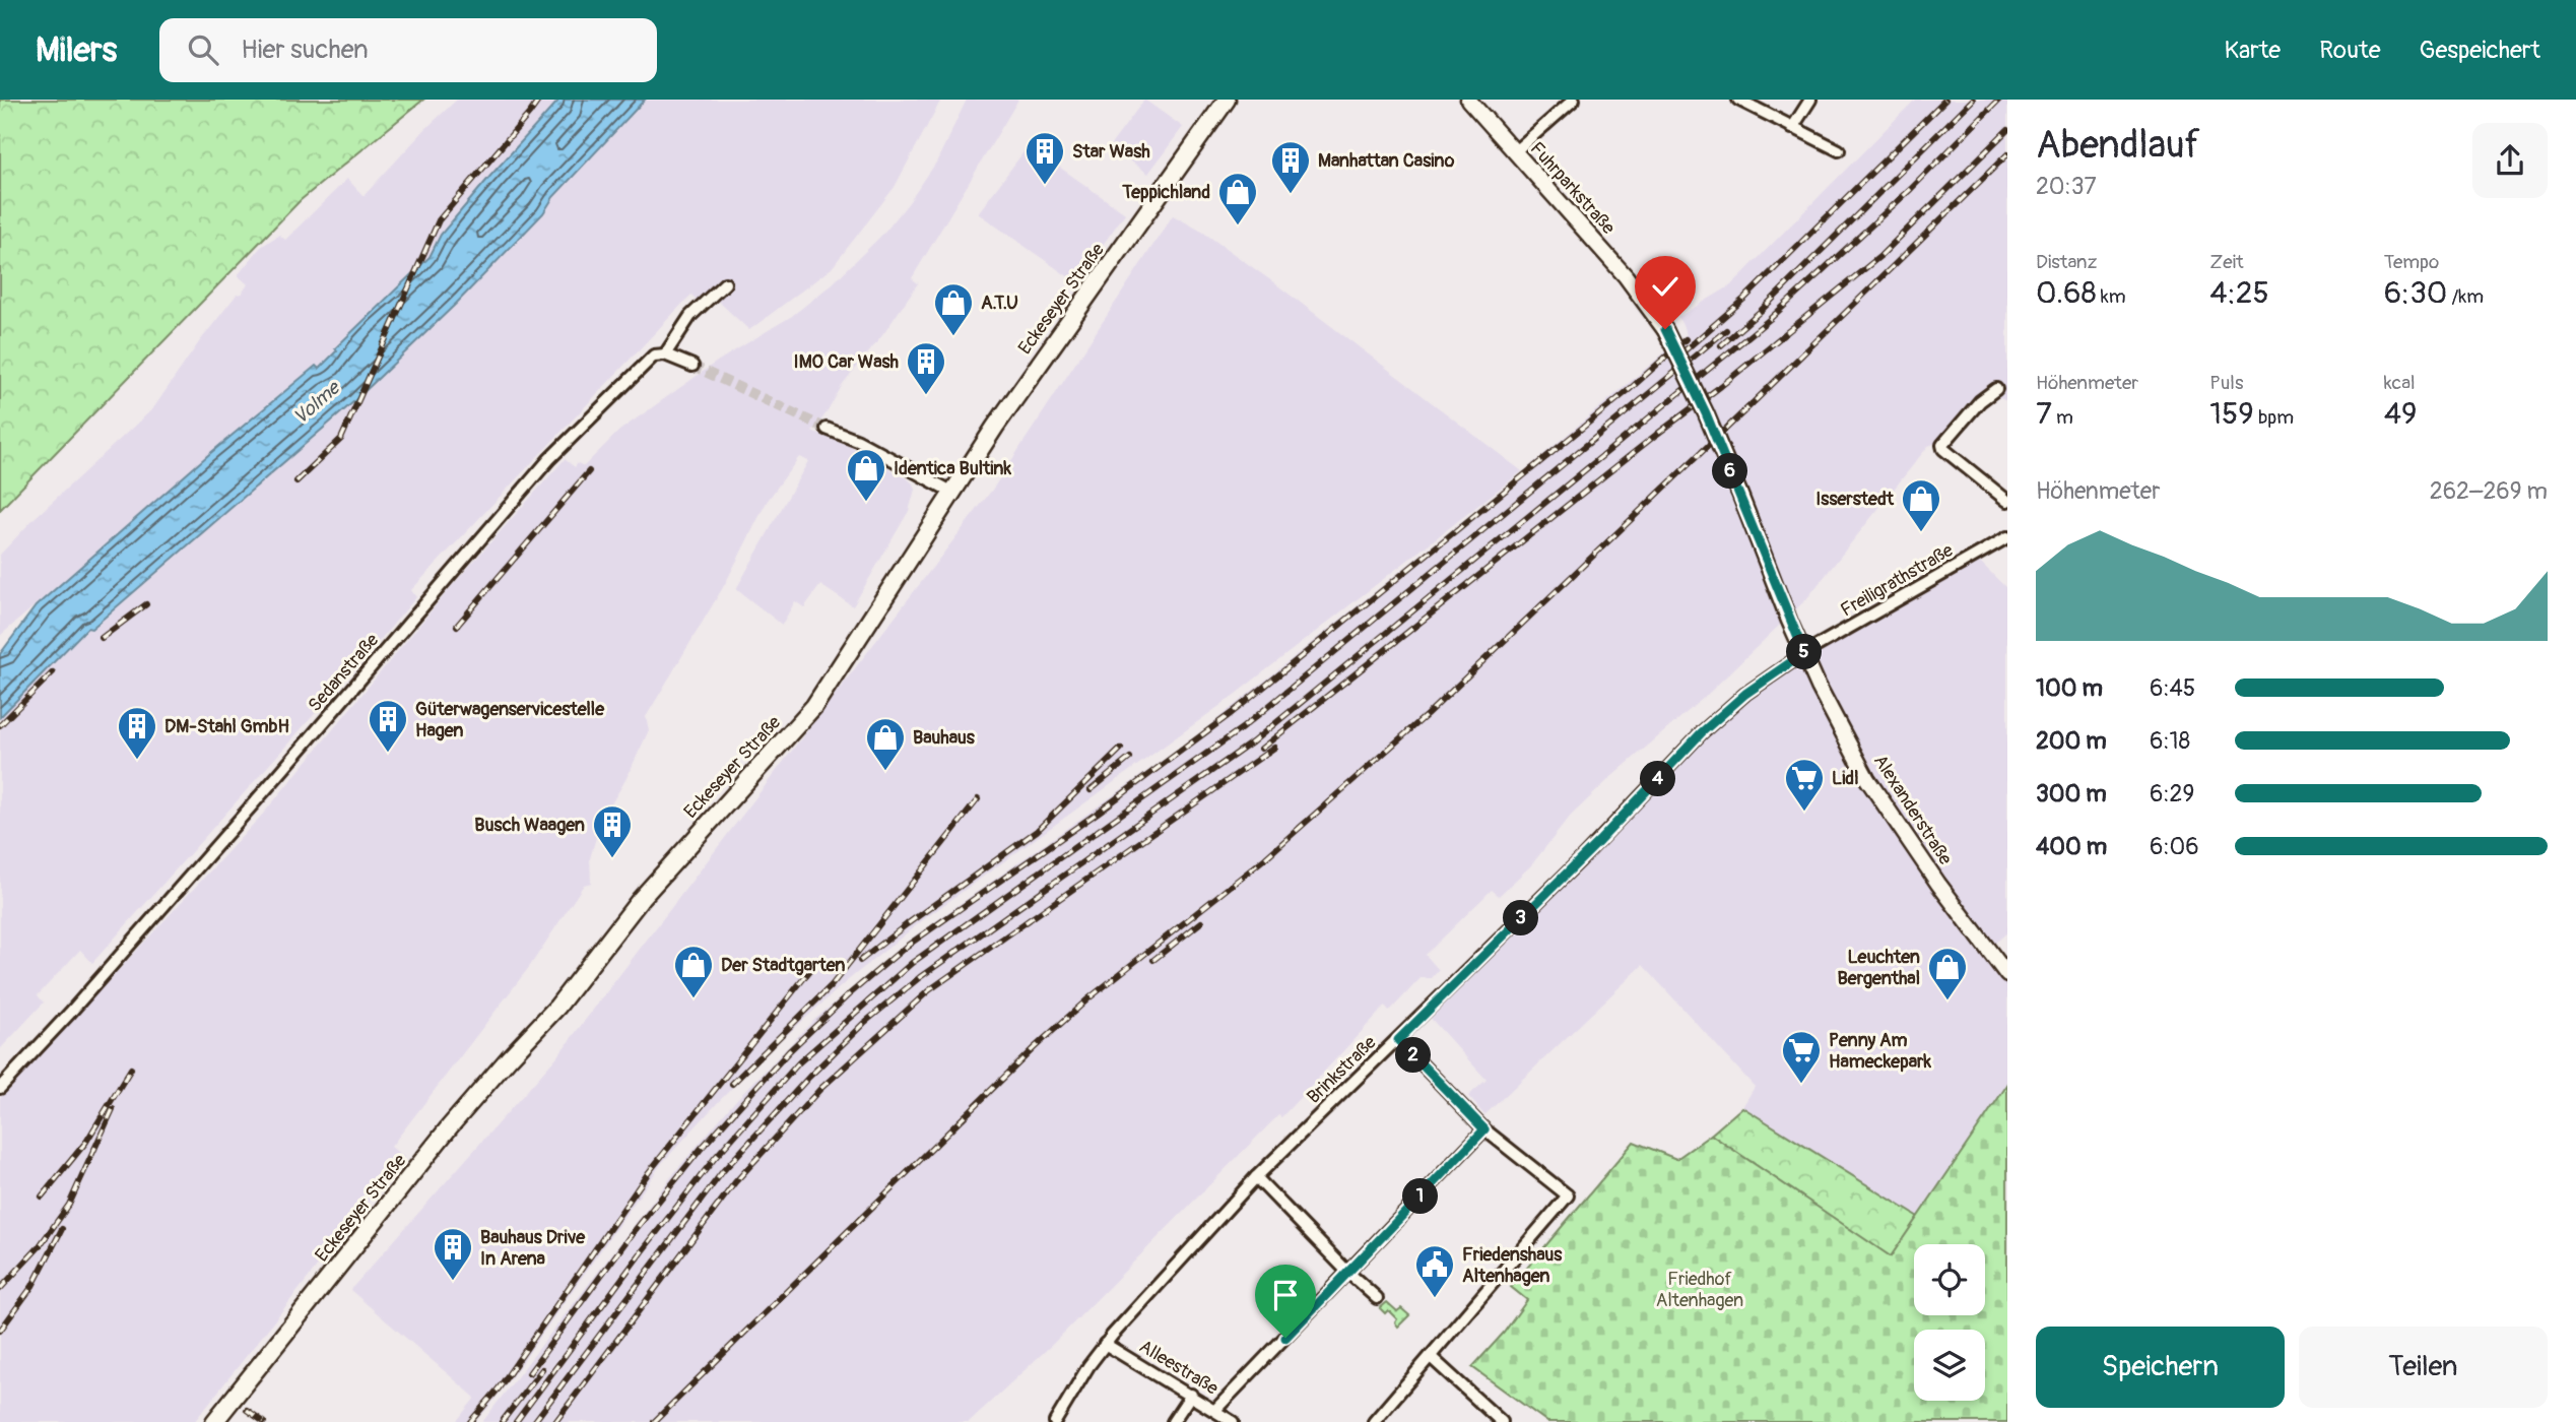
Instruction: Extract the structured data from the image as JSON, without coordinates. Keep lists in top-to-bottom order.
{
  "streets": {
    "main road": ["Fuhrparkstraße", "Eckeseyer Straße", "Alexanderstraße"],
    "street": [
      "Freiligrathstraße",
      "Sedanstraße",
      "Brinkstraße",
      "Alleestraße"
    ]
  },
  "crossings": [
    ["Fuhrparkstraße", "Freiligrathstraße"],
    ["Fuhrparkstraße", "Alexanderstraße"],
    ["Fuhrparkstraße", "Brinkstraße"],
    ["Freiligrathstraße", "Alexanderstraße"],
    ["Freiligrathstraße", "Brinkstraße"],
    ["Alexanderstraße", "Brinkstraße"],
    ["Brinkstraße", "Alleestraße"]
  ],
  "water": ["Volme"],
  "parks": ["Friedhof Altenhagen"],
  "places": {
    "building": [
      "Star Wash",
      "Manhattan Casino",
      "IMO Car Wash",
      "Güterwagenservicestelle Hagen",
      "DM-Stahl GmbH",
      "Busch Waagen",
      "Bauhaus Drive In Arena"
    ],
    "shop": [
      "Teppichland",
      "A.T.U",
      "Identica Bultink",
      "Isserstedt",
      "Bauhaus",
      "Der Stadtgarten",
      "Leuchten Bergenthal"
    ],
    "supermarket": ["Lidl", "Penny Am Hameckepark"],
    "public building": ["Friedenshaus Altenhagen"]
  },
  "page": {
    "header": "Milers",
    "search": "Hier suchen",
    "nav": ["Karte", "Route", "Gespeichert"],
    "heading": ["Abendlauf", "20:37"],
    "stats": [
      ["Distanz", "0.68 km"],
      ["Zeit", "4:25"],
      ["Tempo", "6:30 /km"],
      ["Höhenmeter", "7 m"],
      ["Puls", "159 bpm"],
      ["kcal", "49"]
    ],
    "pins": [
      "6",
      "5",
      "4",
      "3",
      "2",
      "1"
    ],
    "chart": ["Höhenmeter", "262–269 m"],
    "list": [
      {
        "name": "100 m",
        "note": "6:45"
      },
      {
        "name": "200 m",
        "note": "6:18"
      },
      {
        "name": "300 m",
        "note": "6:29"
      },
      {
        "name": "400 m",
        "note": "6:06"
      }
    ],
    "buttons": ["Speichern", "Teilen"]
  }
}
